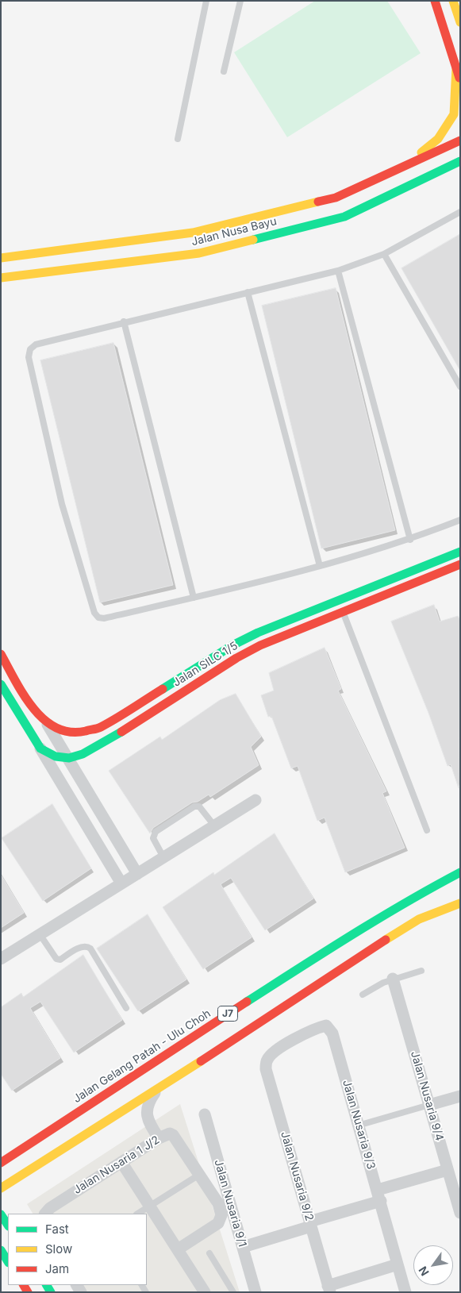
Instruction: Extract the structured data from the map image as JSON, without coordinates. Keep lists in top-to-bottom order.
{
  "streets": {
    "main road": [
      "Jalan Nusa Bayu",
      "Jalan SILC 1/5",
      "J7",
      "Jalan Gelang Patah - Ulu Choh"
    ],
    "street": [
      "Jalan Nusaria 9/4",
      "Jalan Nusaria 9/3",
      "Jalan Nusaria 1 J/2",
      "Jalan Nusaria 9/2",
      "Jalan Nusaria 9/1"
    ]
  },
  "crossings": [
    ["Jalan Nusaria 9/3", "Jalan Nusaria 9/2"]
  ],
  "legend": ["Fast", "Slow", "Jam"],
  "north": "bottom left"
}
